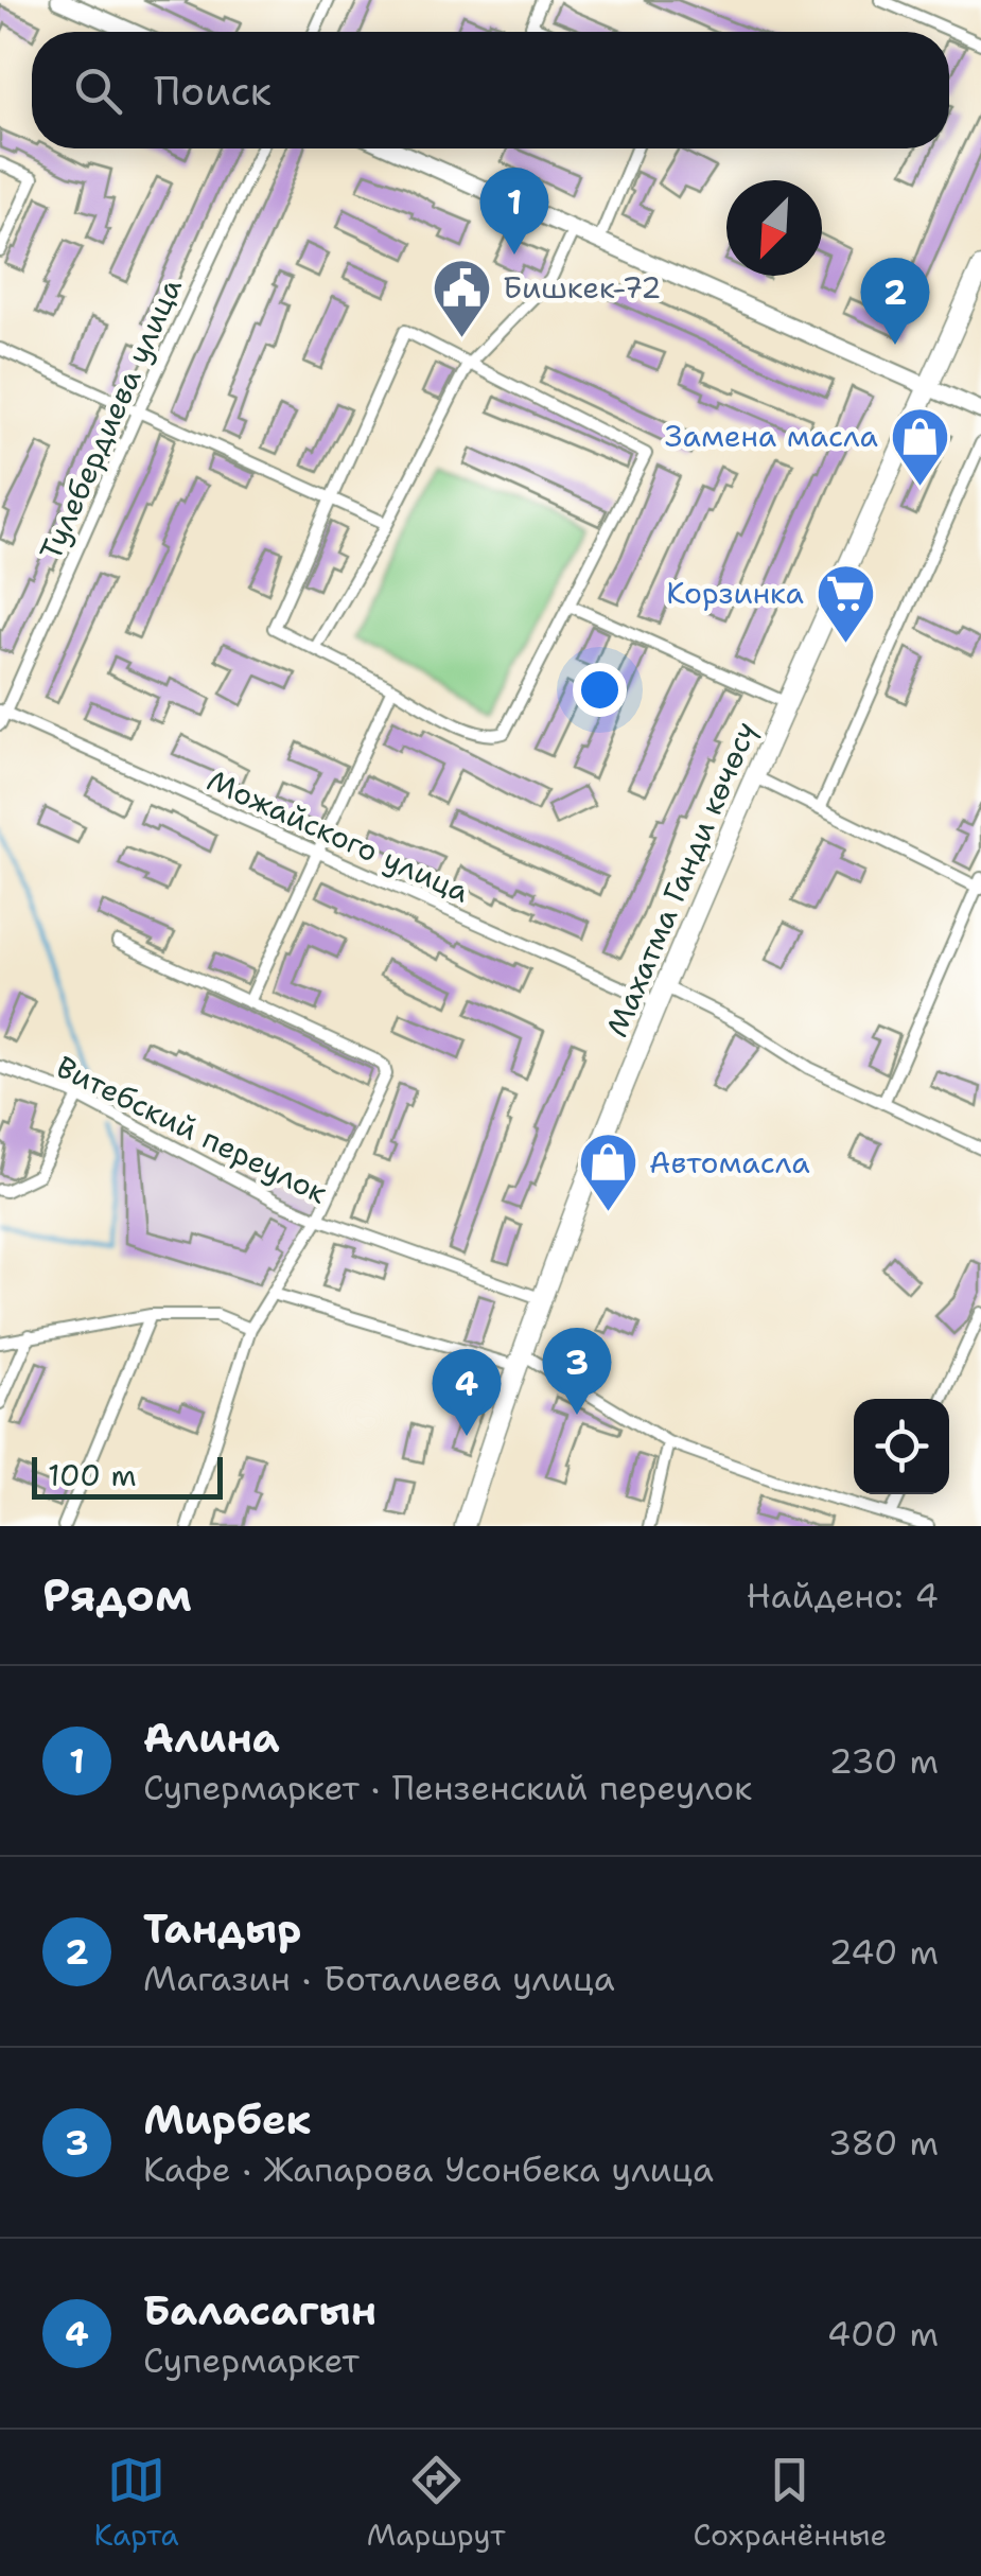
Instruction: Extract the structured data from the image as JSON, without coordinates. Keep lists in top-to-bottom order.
{
  "streets": {
    "main road": ["Махатма Ганди көчөсү"],
    "street": ["Тулебердиева улица", "Можайского улица", "Витебский переулок"]
  },
  "crossings": [
    ["Тулебердиева улица", "Можайского улица"],
    ["Можайского улица", "Махатма Ганди көчөсү"],
    ["Махатма Ганди көчөсү", "Витебский переулок"]
  ],
  "places": {
    "public building": ["Бишкек-72"],
    "shop": ["Замена масла", "Автомасла"],
    "supermarket": ["Корзинка"]
  },
  "scale_bar": "100 m",
  "north": "bottom left",
  "page": {
    "search": "Поиск",
    "pins": [
      "1",
      "2",
      "3",
      "4"
    ],
    "scale": "100 m",
    "heading": ["Рядом", "Найдено: 4"],
    "list": [
      {
        "mark": "1",
        "name": "Алина",
        "note": "Супермаркет · Пензенский переулок",
        "value": "230 m"
      },
      {
        "mark": "2",
        "name": "Тандыр",
        "note": "Магазин · Боталиева улица",
        "value": "240 m"
      },
      {
        "mark": "3",
        "name": "Мирбек",
        "note": "Кафе · Жапарова Усонбека улица",
        "value": "380 m"
      },
      {
        "mark": "4",
        "name": "Баласагын",
        "note": "Супермаркет",
        "value": "400 m"
      }
    ],
    "nav": ["Карта", "Маршрут", "Сохранённые"]
  }
}
